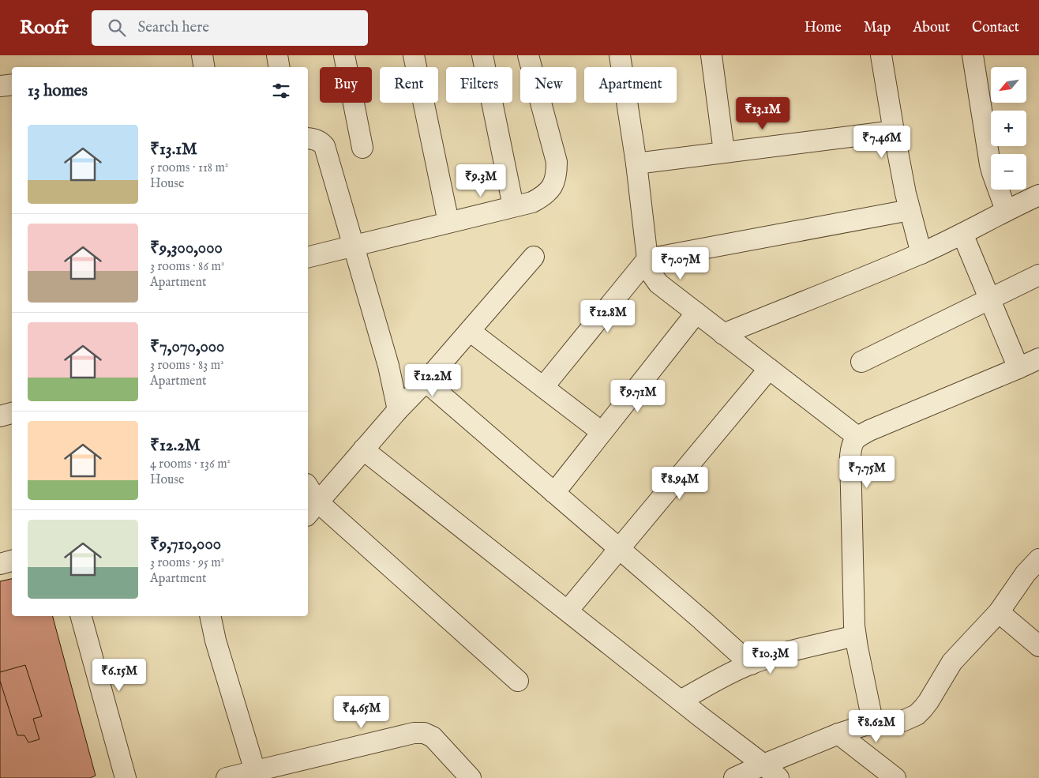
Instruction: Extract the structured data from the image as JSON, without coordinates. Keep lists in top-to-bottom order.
{
  "north": "bottom left",
  "page": {
    "header": "Roofr",
    "search": "Search here",
    "nav": [
      "Home",
      "Map",
      "About",
      "Contact"
    ],
    "map_buttons": ["+", "−"],
    "chip": [
      "Buy",
      "Rent",
      "Filters",
      "New",
      "Apartment"
    ],
    "heading": "13 homes",
    "price": [
      "₹13.1M",
      "₹7.46M",
      "₹9.3M",
      "₹7.07M",
      "₹12.8M",
      "₹12.2M",
      "₹9.71M",
      "₹7.75M",
      "₹8.94M",
      "₹10.3M",
      "₹6.15M",
      "₹4.65M",
      "₹8.62M"
    ],
    "list": [
      {
        "name": "₹13.1M",
        "note": "5 rooms · 118 m² · House"
      },
      {
        "name": "₹9,300,000",
        "note": "3 rooms · 86 m² · Apartment"
      },
      {
        "name": "₹7,070,000",
        "note": "3 rooms · 83 m² · Apartment"
      },
      {
        "name": "₹12.2M",
        "note": "4 rooms · 136 m² · House"
      },
      {
        "name": "₹9,710,000",
        "note": "3 rooms · 95 m² · Apartment"
      }
    ]
  }
}
